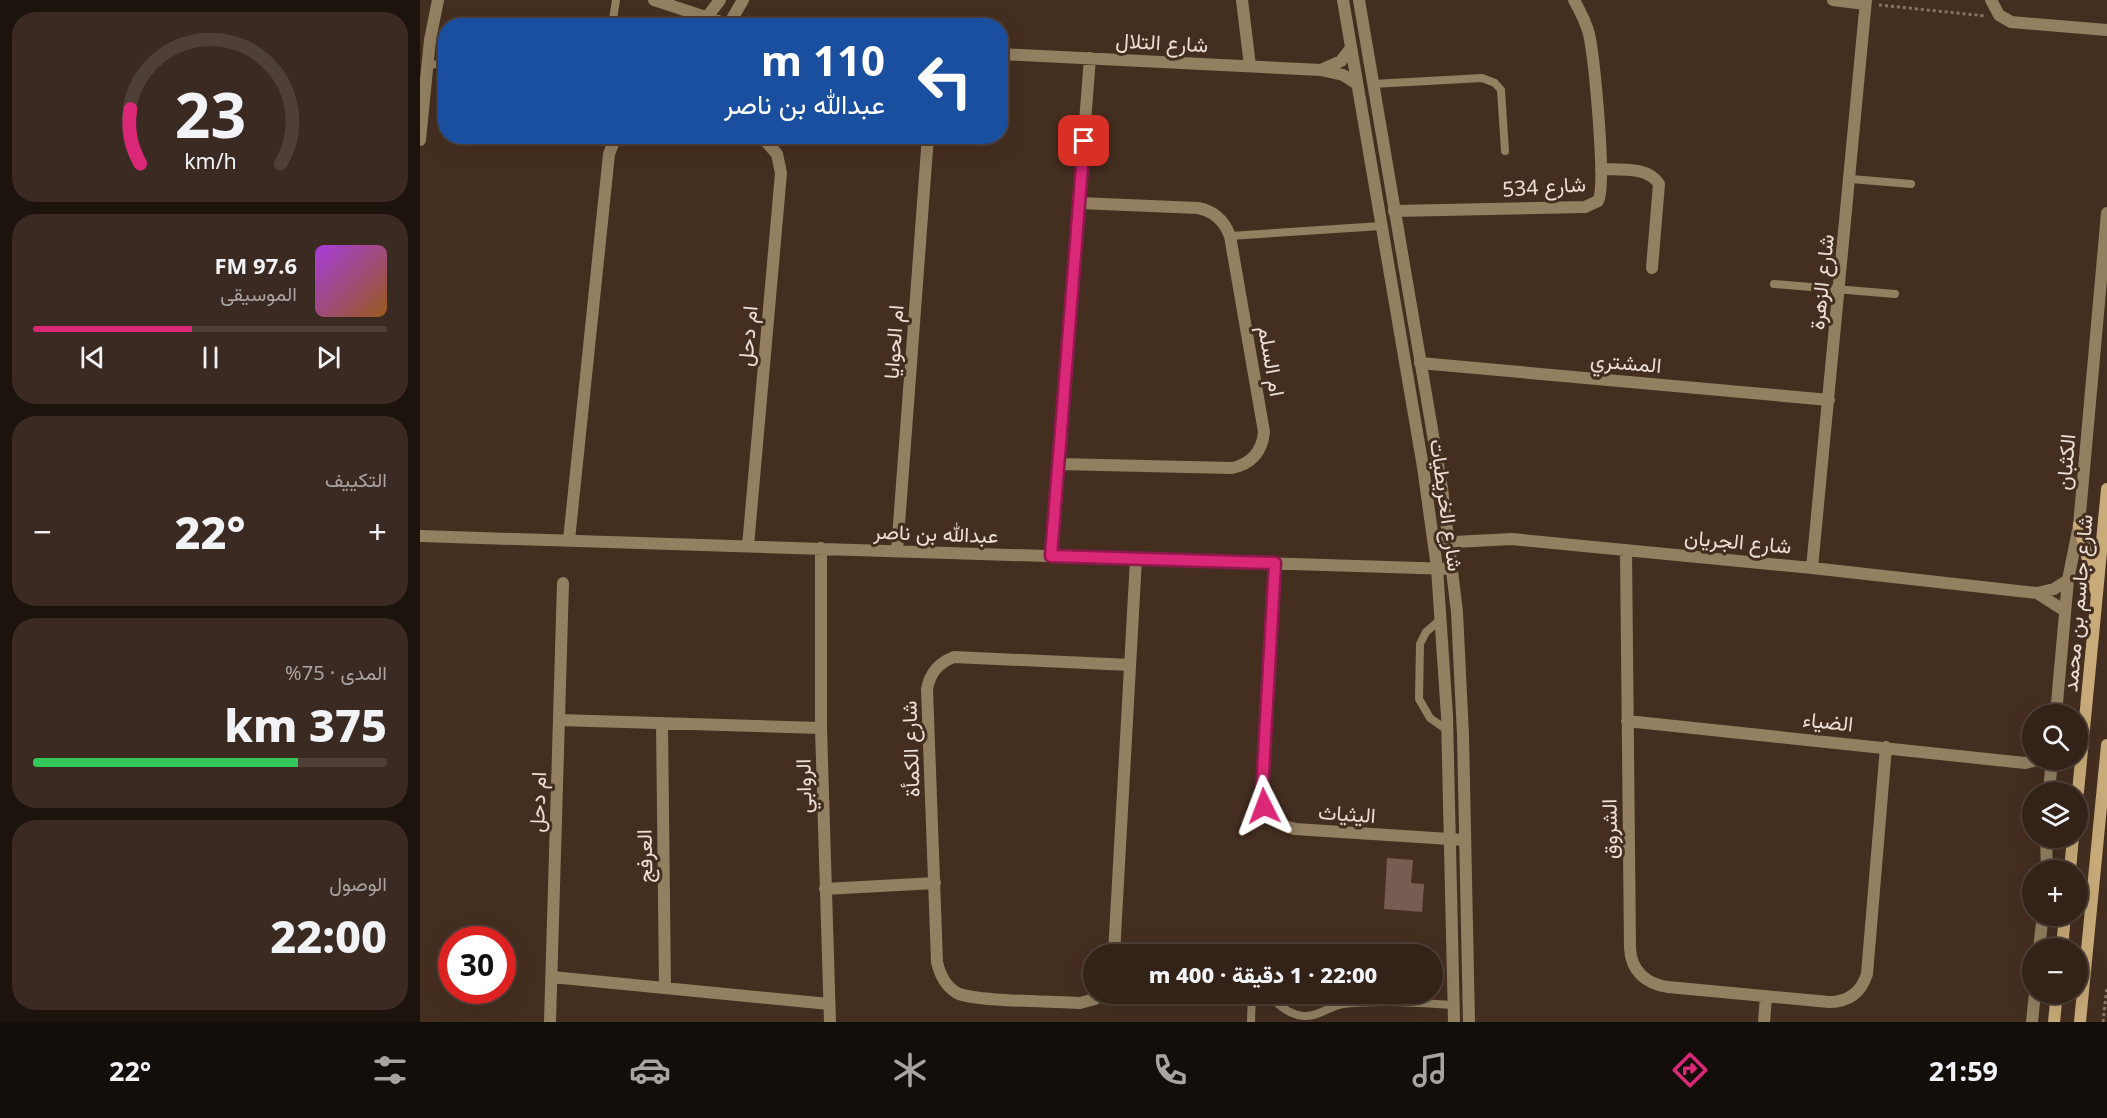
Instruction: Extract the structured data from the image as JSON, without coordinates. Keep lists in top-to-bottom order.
{
  "streets": {
    "main road": ["شارع جاسم بن محمد"],
    "street": [
      "شارع التلال",
      "شارع 534",
      "شارع الزهرة",
      "ام دحل",
      "ام الحوايا",
      "ام السلم",
      "المشتري",
      "الكثبان",
      "شارع الخريطيات",
      "عبدالله بن ناصر",
      "شارع الجريان",
      "الضياء",
      "شارع الكمأة",
      "الروابي",
      "اليثياث",
      "الشروق",
      "العرفج"
    ]
  },
  "crossings": [
    ["شارع التلال", "شارع الخريطيات"],
    ["شارع 534", "شارع الخريطيات"],
    ["شارع الزهرة", "المشتري"],
    ["شارع الزهرة", "شارع الجريان"],
    ["ام دحل", "عبدالله بن ناصر"],
    ["ام الحوايا", "عبدالله بن ناصر"],
    ["المشتري", "شارع الخريطيات"],
    ["الكثبان", "شارع الجريان"],
    ["شارع الخريطيات", "عبدالله بن ناصر"],
    ["شارع الخريطيات", "شارع الجريان"],
    ["شارع الخريطيات", "اليثياث"],
    ["عبدالله بن ناصر", "الروابي"],
    ["عبدالله بن ناصر", "اليثياث"],
    ["شارع الجريان", "الشروق"],
    ["الضياء", "الشروق"]
  ],
  "page": {
    "turn": ["110 m", "عبدالله بن ناصر"],
    "song": ["97.6 FM", "الموسيقى"],
    "tile": [
      "التكييف",
      ["المدى · 75%", "375 km"],
      ["الوصول", "22:00"]
    ],
    "heat": ["−", "22°", "+"],
    "map_buttons": ["+", "−"],
    "limit": "30",
    "trip": "22:00 · 1 دقيقة · 400 m",
    "tabs": ["21:59", "22°"],
    "gauge": ["23", "km/h"]
  }
}
